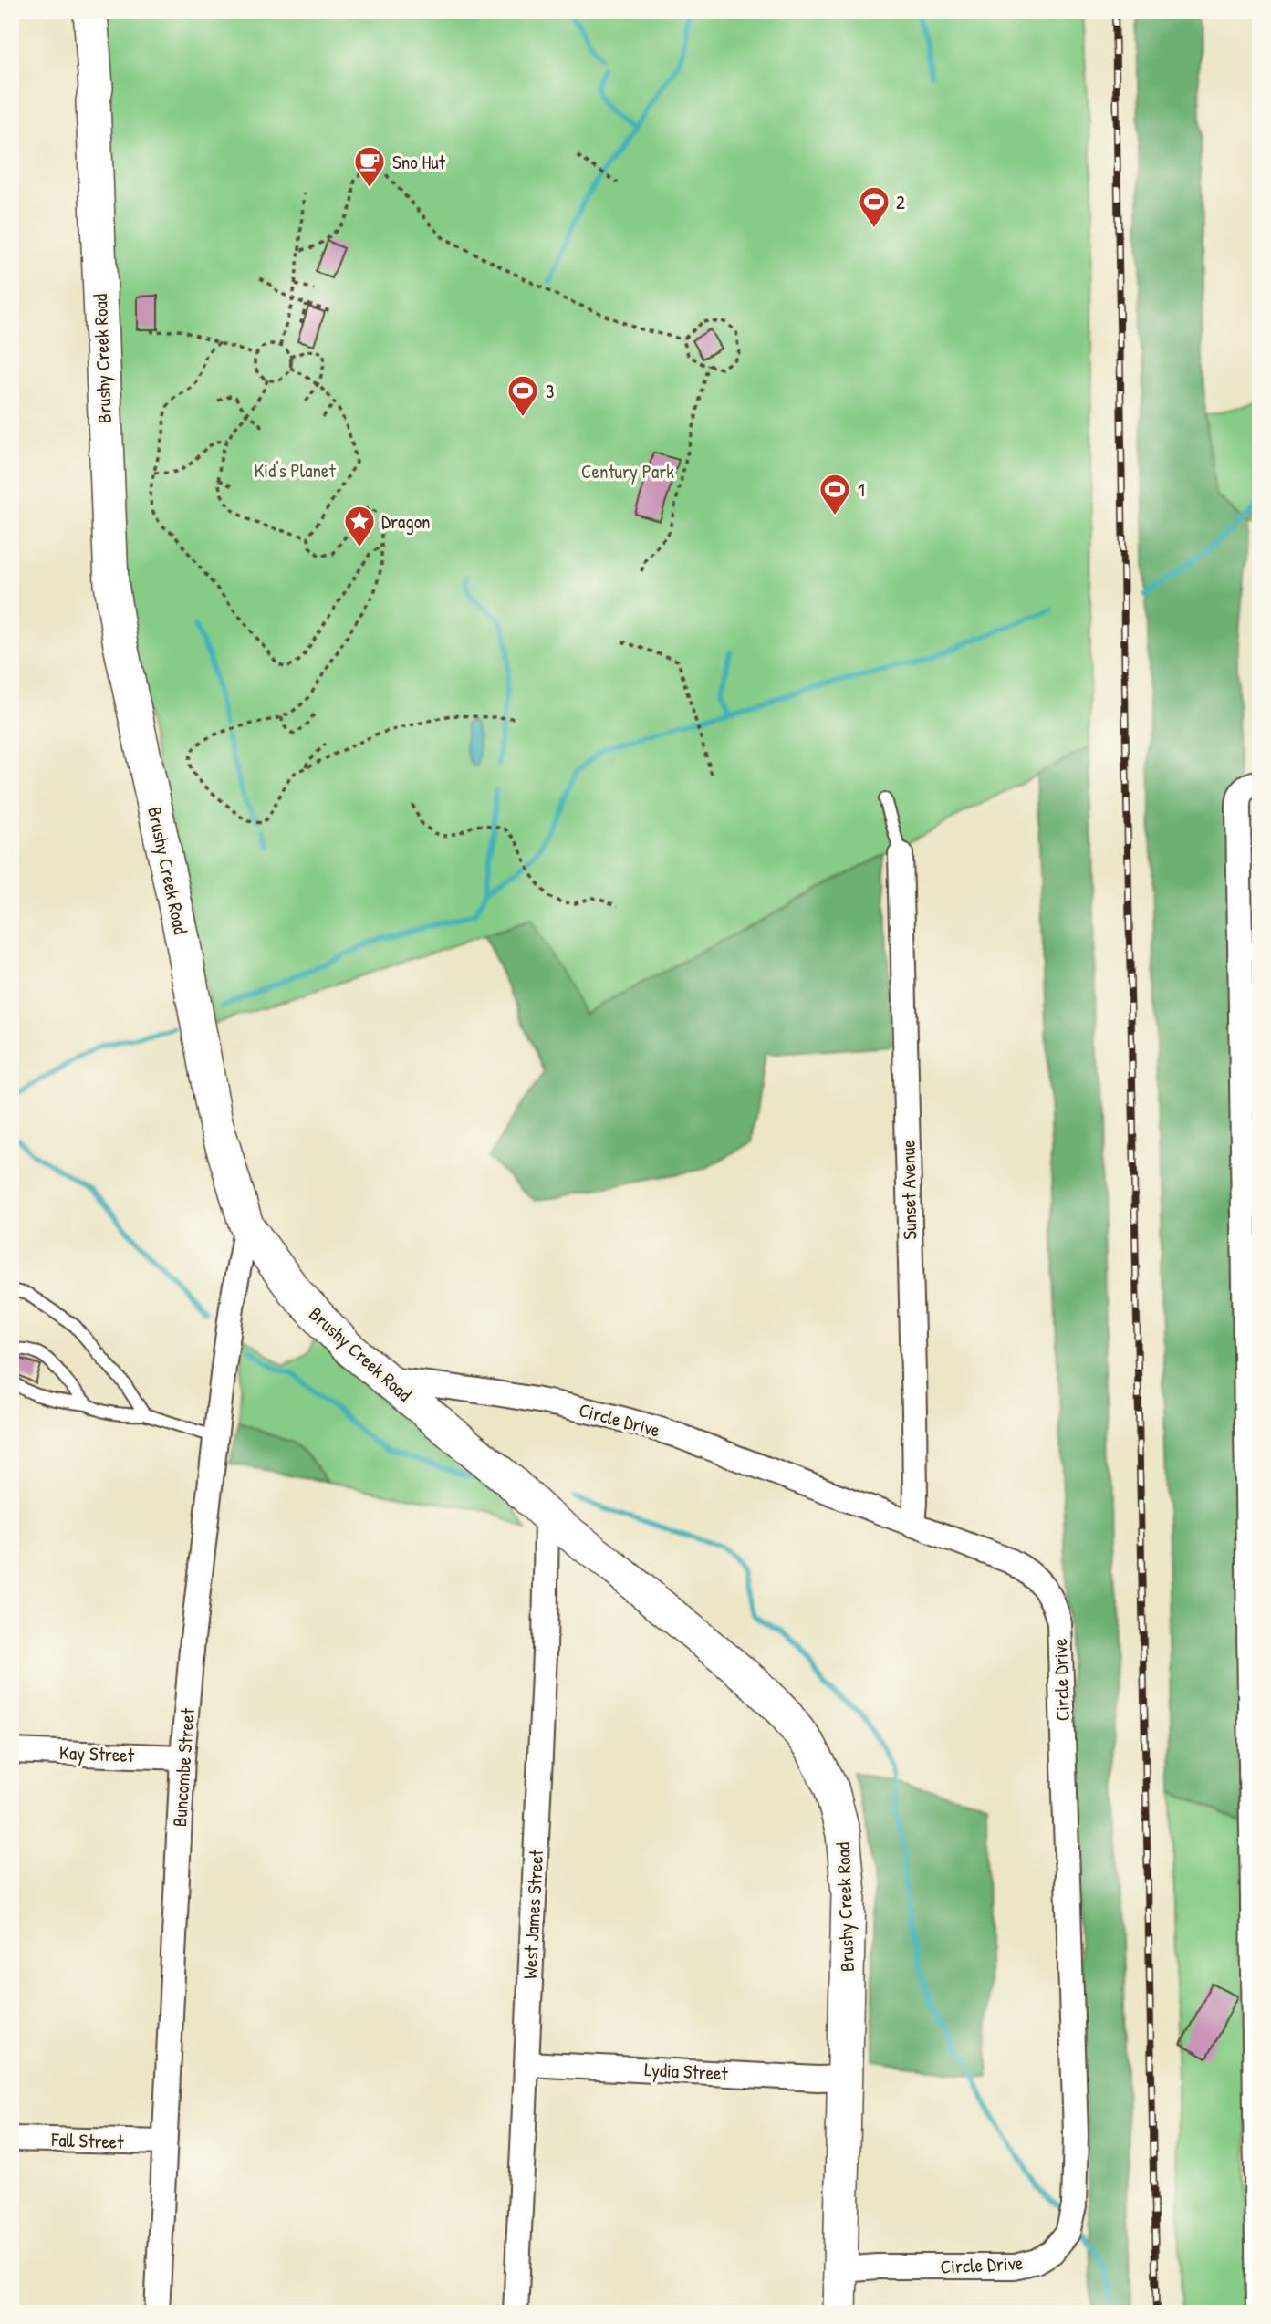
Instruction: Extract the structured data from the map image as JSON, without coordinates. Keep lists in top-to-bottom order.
{
  "streets": {
    "street": [
      "Brushy Creek Road",
      "Sunset Avenue",
      "Circle Drive",
      "Kay Street",
      "Buncombe Street",
      "West James Street",
      "Lydia Street",
      "Fall Street"
    ]
  },
  "crossings": [
    ["Brushy Creek Road", "Circle Drive"],
    ["Brushy Creek Road", "Buncombe Street"],
    ["Brushy Creek Road", "West James Street"],
    ["Brushy Creek Road", "Lydia Street"],
    ["Sunset Avenue", "Circle Drive"],
    ["Kay Street", "Buncombe Street"],
    ["Buncombe Street", "Fall Street"],
    ["West James Street", "Lydia Street"]
  ],
  "parks": ["Kid's Planet", "Century Park"],
  "places": {
    "cafe": ["Sno Hut"],
    "sports": ["2", "3", "1"],
    "place": ["Dragon"]
  }
}
